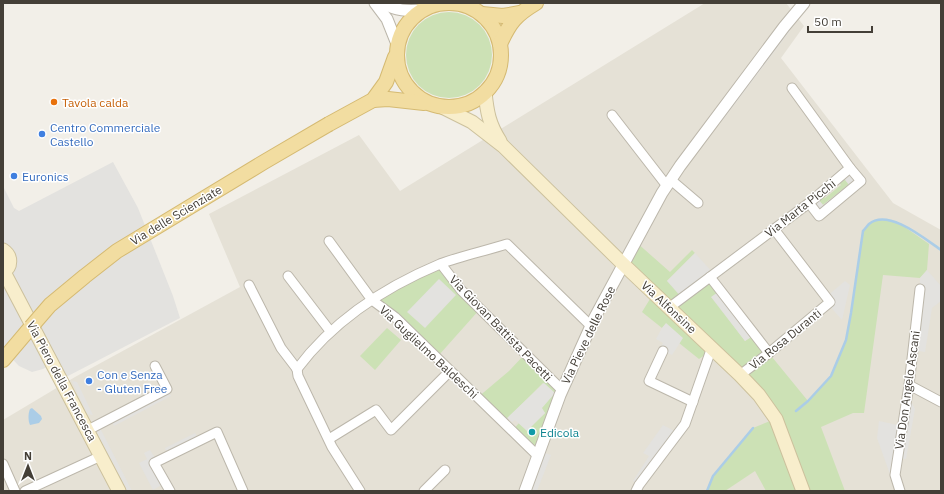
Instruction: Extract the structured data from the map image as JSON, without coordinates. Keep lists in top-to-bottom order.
{
  "streets": {
    "main road": ["Via delle Scienziate", "Via Alfonsine", "Via Piero della Francesca"],
    "street": [
      "Via Marta Picchi",
      "Via Giovan Battista Pacetti",
      "Via Pieve delle Rose",
      "Via Rosa Duranti",
      "Via Guglielmo Baldeschi",
      "Via Don Angelo Ascani"
    ]
  },
  "crossings": [
    ["Via Marta Picchi", "Via Alfonsine"],
    ["Via Marta Picchi", "Via Rosa Duranti"],
    ["Via delle Scienziate", "Via Alfonsine"],
    ["Via Alfonsine", "Via Pieve delle Rose"],
    ["Via Alfonsine", "Via Rosa Duranti"],
    ["Via Giovan Battista Pacetti", "Via Pieve delle Rose"],
    ["Via Pieve delle Rose", "Via Guglielmo Baldeschi"]
  ],
  "places": [
    "Tavola calda",
    "Centro Commerciale Castello",
    "Euronics",
    "Con e Senza - Gluten Free",
    "Edicola"
  ],
  "scale_bar": "50 m",
  "north": "top"
}
